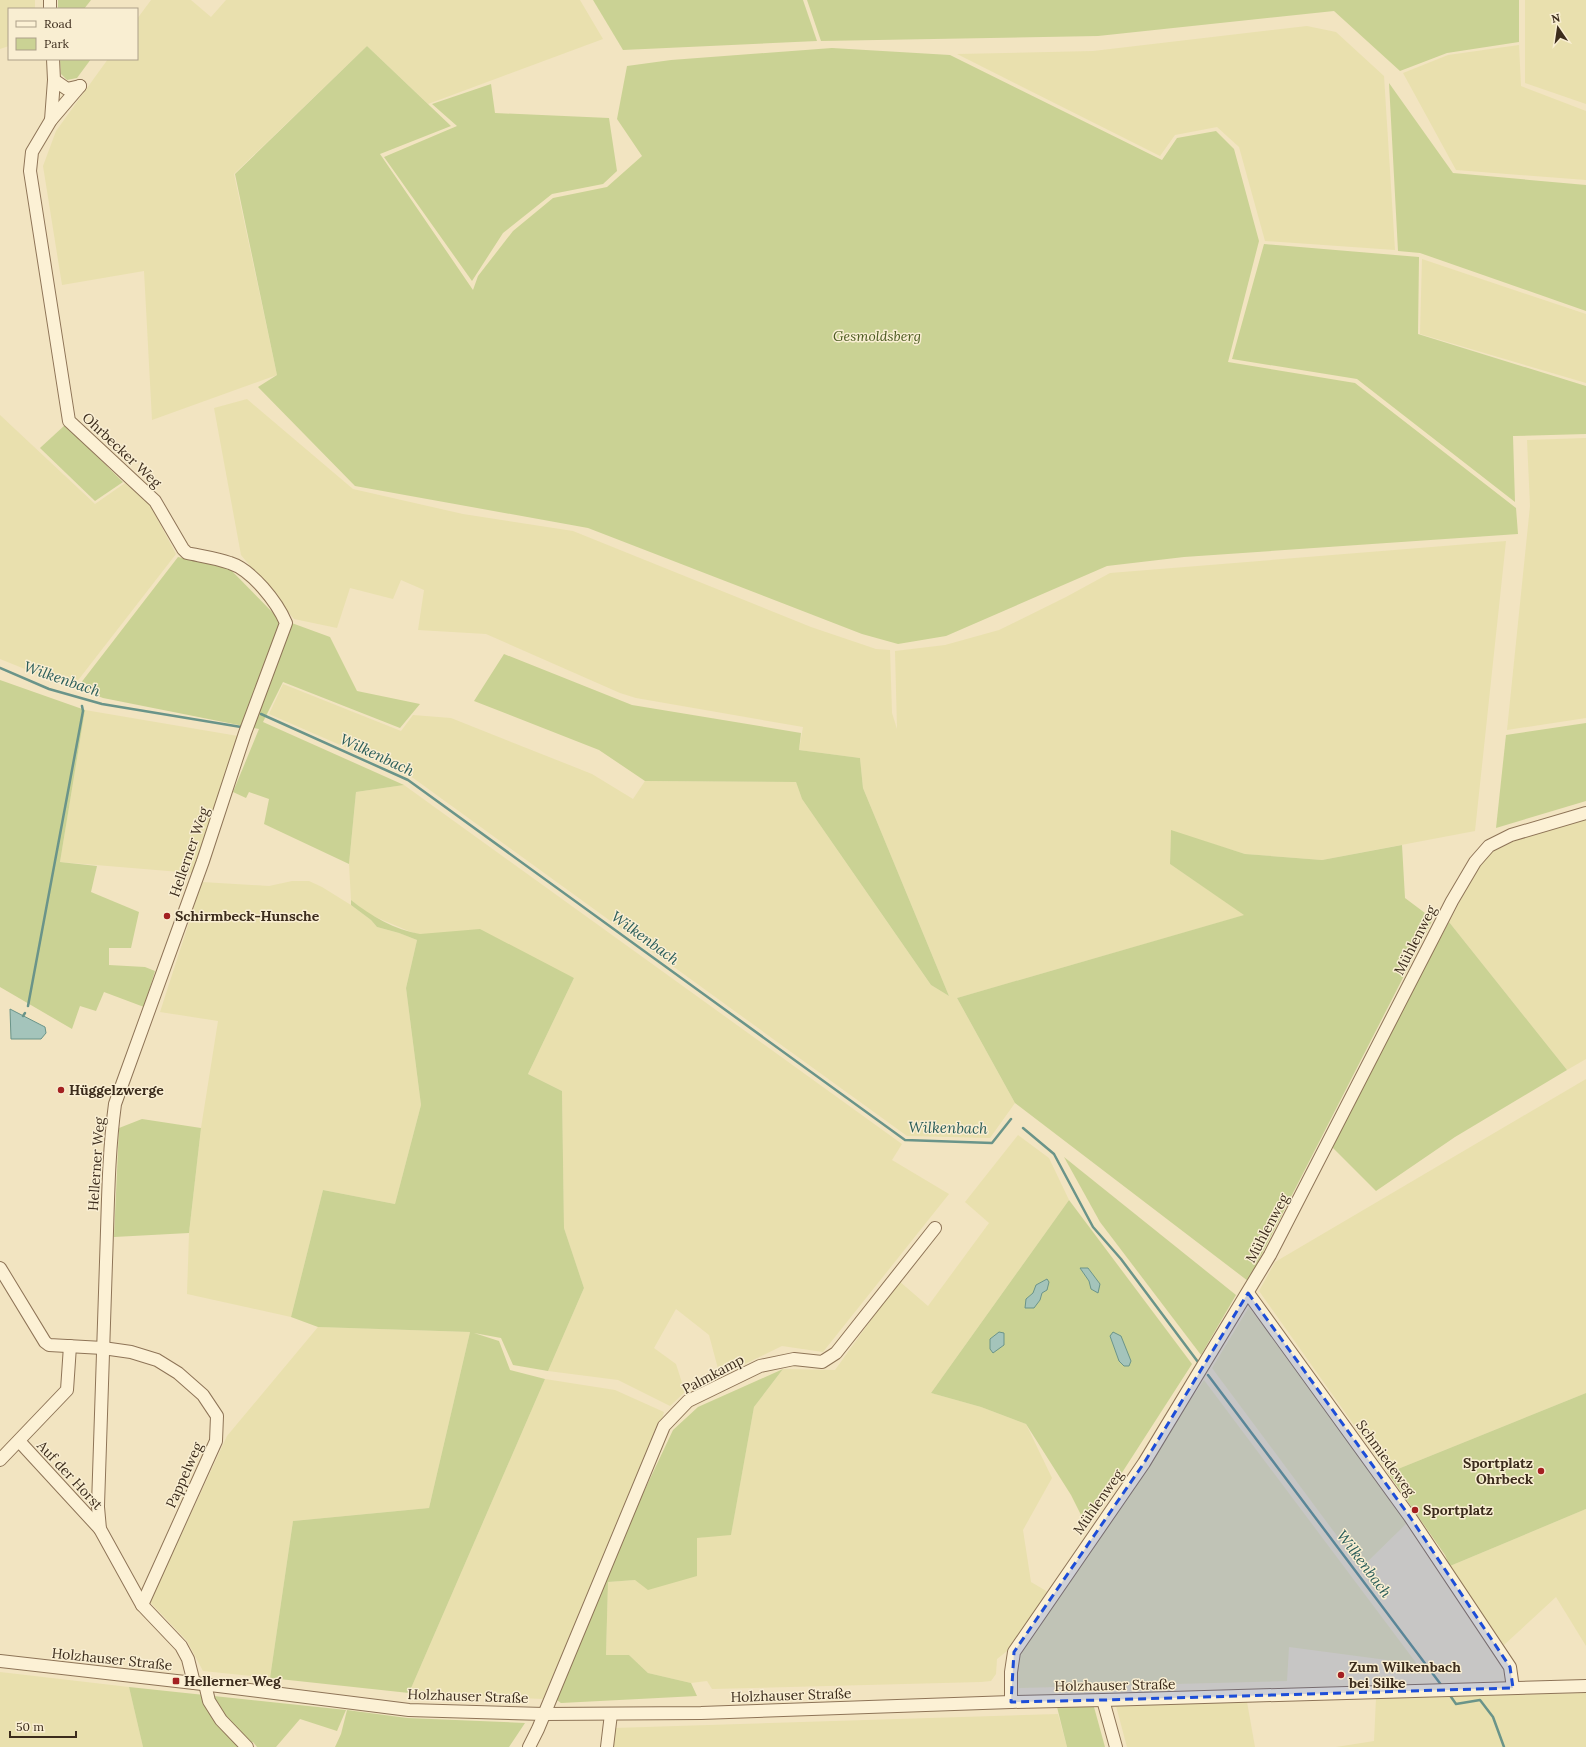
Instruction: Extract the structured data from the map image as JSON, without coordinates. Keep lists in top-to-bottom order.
{
  "streets": {
    "street": [
      "Ohrbecker Weg",
      "Hellerner Weg",
      "Mühlenweg",
      "Palmkamp",
      "Schmiedeweg",
      "Auf der Horst",
      "Pappelweg",
      "Holzhauser Straße"
    ]
  },
  "crossings": [
    ["Ohrbecker Weg", "Hellerner Weg"],
    ["Hellerner Weg", "Auf der Horst"],
    ["Hellerner Weg", "Pappelweg"],
    ["Hellerner Weg", "Holzhauser Straße"],
    ["Mühlenweg", "Schmiedeweg"],
    ["Mühlenweg", "Holzhauser Straße"],
    ["Palmkamp", "Holzhauser Straße"],
    ["Schmiedeweg", "Holzhauser Straße"],
    ["Auf der Horst", "Pappelweg"]
  ],
  "water": ["Wilkenbach"],
  "parks": ["Gesmoldsberg"],
  "places": {
    "other": [
      "Schirmbeck-Hunsche",
      "Hüggelzwerge",
      "Sportplatz Ohrbeck",
      "Sportplatz",
      "Zum Wilkenbach bei Silke"
    ],
    "transit": ["Hellerner Weg"]
  },
  "legend": ["Road", "Park"],
  "scale_bar": "50 m",
  "north": "top"
}
